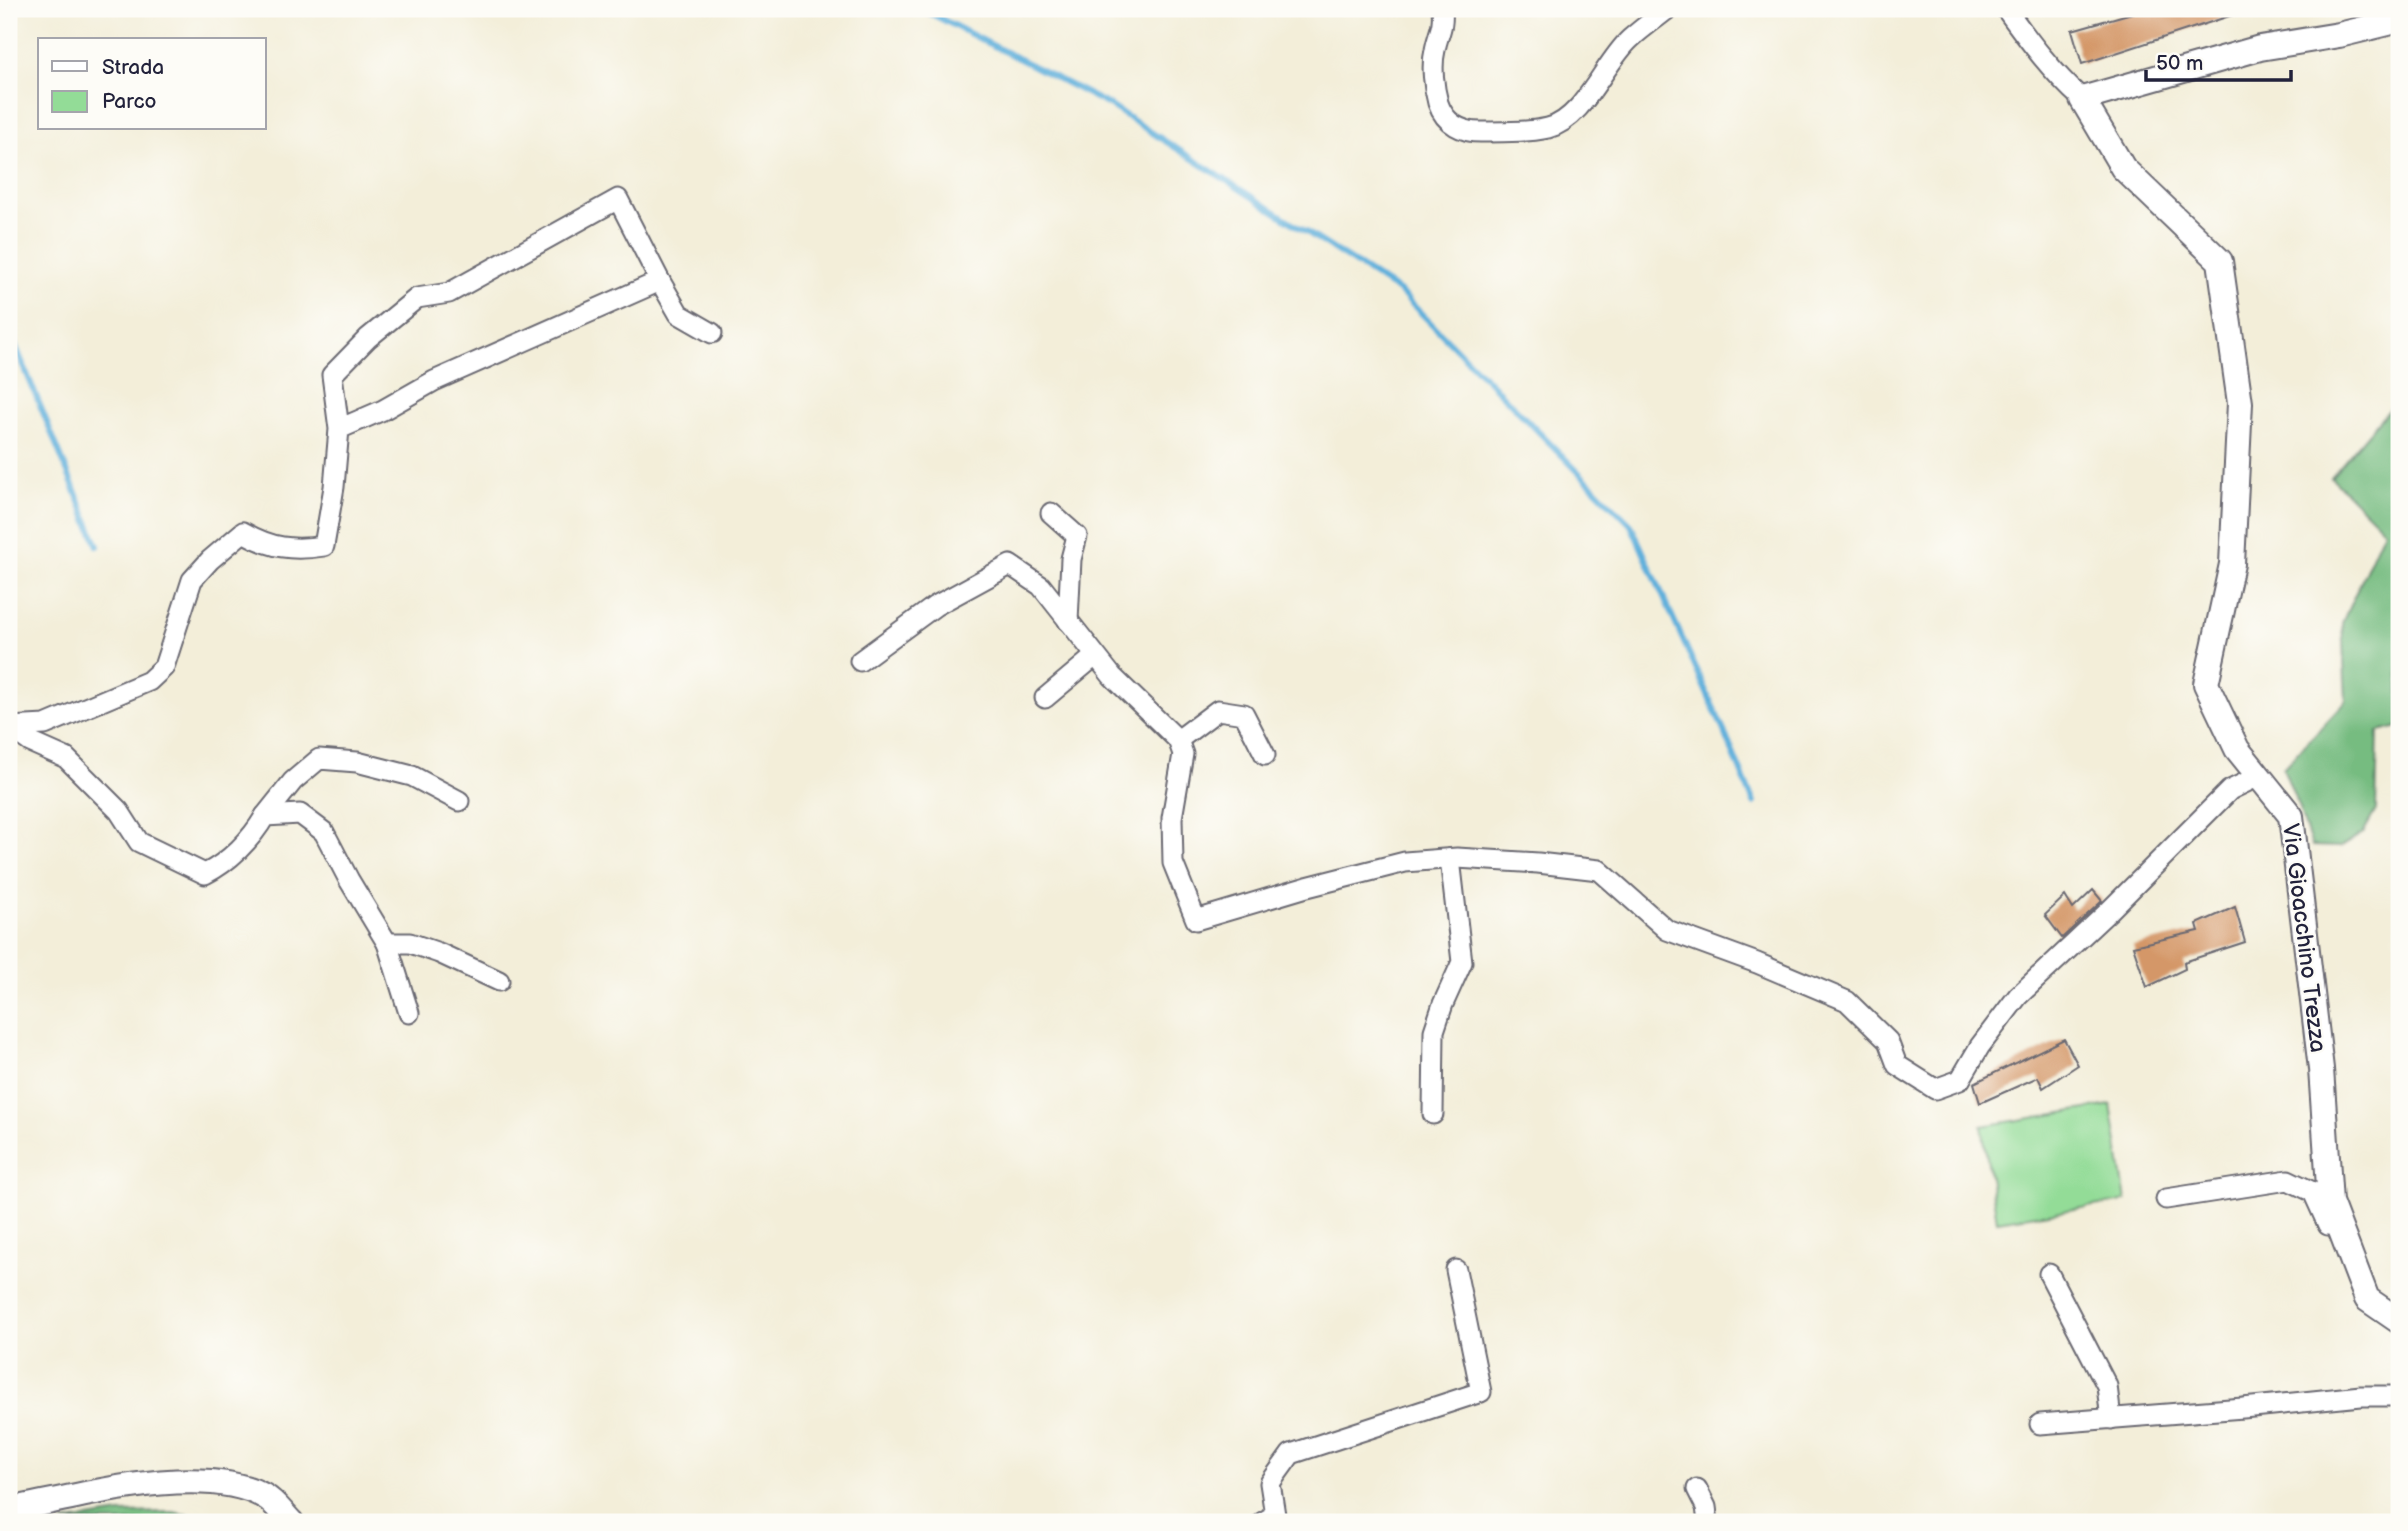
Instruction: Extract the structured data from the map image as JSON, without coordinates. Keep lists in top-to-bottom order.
{
  "streets": {
    "street": ["Via Gioacchino Trezza"]
  },
  "legend": ["Strada", "Parco"],
  "scale_bar": "50 m"
}
